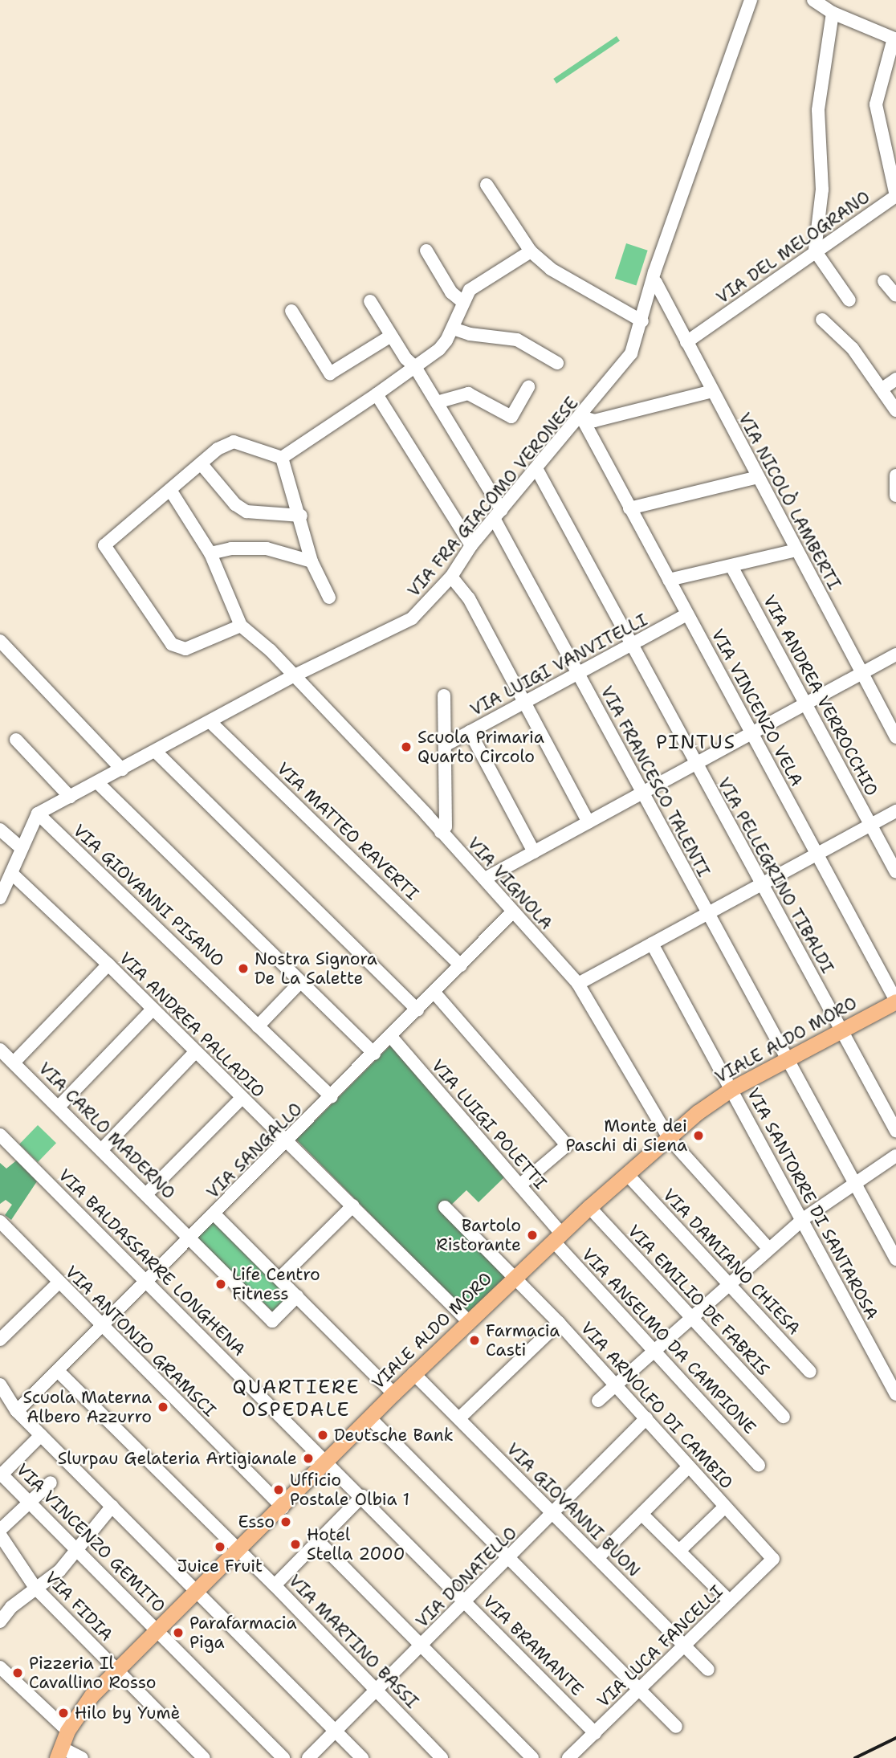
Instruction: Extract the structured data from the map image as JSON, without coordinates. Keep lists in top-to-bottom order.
{
  "streets": {
    "main road": ["VIALE ALDO MORO"],
    "street": [
      "VIA DEL MELOGRANO",
      "VIA FRA GIACOMO VERONESE",
      "VIA NICOLÒ LAMBERTI",
      "VIA LUIGI VANVITELLI",
      "VIA ANDREA VERROCCHIO",
      "VIA VINCENZO VELA",
      "VIA FRANCESCO TALENTI",
      "VIA MATTEO RAVERTI",
      "VIA PELLEGRINO TIBALDI",
      "VIA VIGNOLA",
      "VIA GIOVANNI PISANO",
      "VIA ANDREA PALLADIO",
      "VIA LUIGI POLETTI",
      "VIA CARLO MADERNO",
      "VIA SANGALLO",
      "VIA SANTORRE DI SANTAROSA",
      "VIA DAMIANO CHIESA",
      "VIA BALDASSARRE LONGHENA",
      "VIA EMILIO DE FABRIS",
      "VIA ANTONIO GRAMSCI",
      "VIA ANSELMO DA CAMPIONE",
      "VIA ARNOLFO DI CAMBIO",
      "VIA GIOVANNI BUON",
      "VIA VINCENZO GEMITO",
      "VIA DONATELLO",
      "VIA FIDIA",
      "VIA MARTINO BASSI",
      "VIA BRAMANTE",
      "VIA LUCA FANCELLI"
    ]
  },
  "crossings": [
    ["VIA DEL MELOGRANO", "VIA NICOLÒ LAMBERTI"],
    ["VIA FRA GIACOMO VERONESE", "VIA NICOLÒ LAMBERTI"],
    ["VIA FRA GIACOMO VERONESE", "VIA VINCENZO VELA"],
    ["VIA FRA GIACOMO VERONESE", "VIA FRANCESCO TALENTI"],
    ["VIA FRA GIACOMO VERONESE", "VIA MATTEO RAVERTI"],
    ["VIA FRA GIACOMO VERONESE", "VIA PELLEGRINO TIBALDI"],
    ["VIA FRA GIACOMO VERONESE", "VIA VIGNOLA"],
    ["VIA FRA GIACOMO VERONESE", "VIA GIOVANNI PISANO"],
    ["VIA LUIGI VANVITELLI", "VIA VINCENZO VELA"],
    ["VIA LUIGI VANVITELLI", "VIA FRANCESCO TALENTI"],
    ["VIA LUIGI VANVITELLI", "VIA PELLEGRINO TIBALDI"],
    ["VIA VINCENZO VELA", "VIALE ALDO MORO"],
    ["VIA FRANCESCO TALENTI", "VIALE ALDO MORO"],
    ["VIA MATTEO RAVERTI", "VIA SANGALLO"],
    ["VIA PELLEGRINO TIBALDI", "VIALE ALDO MORO"],
    ["VIA VIGNOLA", "VIALE ALDO MORO"],
    ["VIA VIGNOLA", "VIA SANGALLO"],
    ["VIA GIOVANNI PISANO", "VIA SANGALLO"],
    ["VIA ANDREA PALLADIO", "VIALE ALDO MORO"],
    ["VIA ANDREA PALLADIO", "VIA SANGALLO"],
    ["VIALE ALDO MORO", "VIA LUIGI POLETTI"],
    ["VIALE ALDO MORO", "VIA SANTORRE DI SANTAROSA"],
    ["VIALE ALDO MORO", "VIA DAMIANO CHIESA"],
    ["VIALE ALDO MORO", "VIA BALDASSARRE LONGHENA"],
    ["VIALE ALDO MORO", "VIA EMILIO DE FABRIS"],
    ["VIALE ALDO MORO", "VIA ANTONIO GRAMSCI"],
    ["VIALE ALDO MORO", "VIA ANSELMO DA CAMPIONE"],
    ["VIALE ALDO MORO", "VIA ARNOLFO DI CAMBIO"],
    ["VIALE ALDO MORO", "VIA GIOVANNI BUON"],
    ["VIALE ALDO MORO", "VIA VINCENZO GEMITO"],
    ["VIALE ALDO MORO", "VIA FIDIA"],
    ["VIALE ALDO MORO", "VIA MARTINO BASSI"],
    ["VIALE ALDO MORO", "VIA BRAMANTE"],
    ["VIA LUIGI POLETTI", "VIA SANGALLO"],
    ["VIA LUIGI POLETTI", "VIA ANSELMO DA CAMPIONE"],
    ["VIA CARLO MADERNO", "VIA SANGALLO"],
    ["VIA SANGALLO", "VIA BALDASSARRE LONGHENA"],
    ["VIA SANGALLO", "VIA ANTONIO GRAMSCI"],
    ["VIA SANGALLO", "VIA MARTINO BASSI"],
    ["VIA BALDASSARRE LONGHENA", "VIA BRAMANTE"],
    ["VIA ARNOLFO DI CAMBIO", "VIA DONATELLO"],
    ["VIA ARNOLFO DI CAMBIO", "VIA LUCA FANCELLI"],
    ["VIA GIOVANNI BUON", "VIA DONATELLO"],
    ["VIA GIOVANNI BUON", "VIA LUCA FANCELLI"],
    ["VIA DONATELLO", "VIA MARTINO BASSI"],
    ["VIA DONATELLO", "VIA BRAMANTE"],
    ["VIA BRAMANTE", "VIA LUCA FANCELLI"]
  ],
  "districts": ["PINTUS", "QUARTIERE OSPEDALE"],
  "places": [
    "Scuola Primaria Quarto Circolo",
    "Nostra Signora De La Salette",
    "Monte dei Paschi di Siena",
    "Bartolo Ristorante",
    "Life Centro Fitness",
    "Farmacia Casti",
    "Scuola Materna Albero Azzurro",
    "Deutsche Bank",
    "Slurpau Gelateria Artigianale",
    "Ufficio Postale Olbia 1",
    "Esso",
    "Hotel Stella 2000",
    "Juice Fruit",
    "Parafarmacia Piga",
    "Pizzeria Il Cavallino Rosso",
    "Hilo by Yumè"
  ]
}
